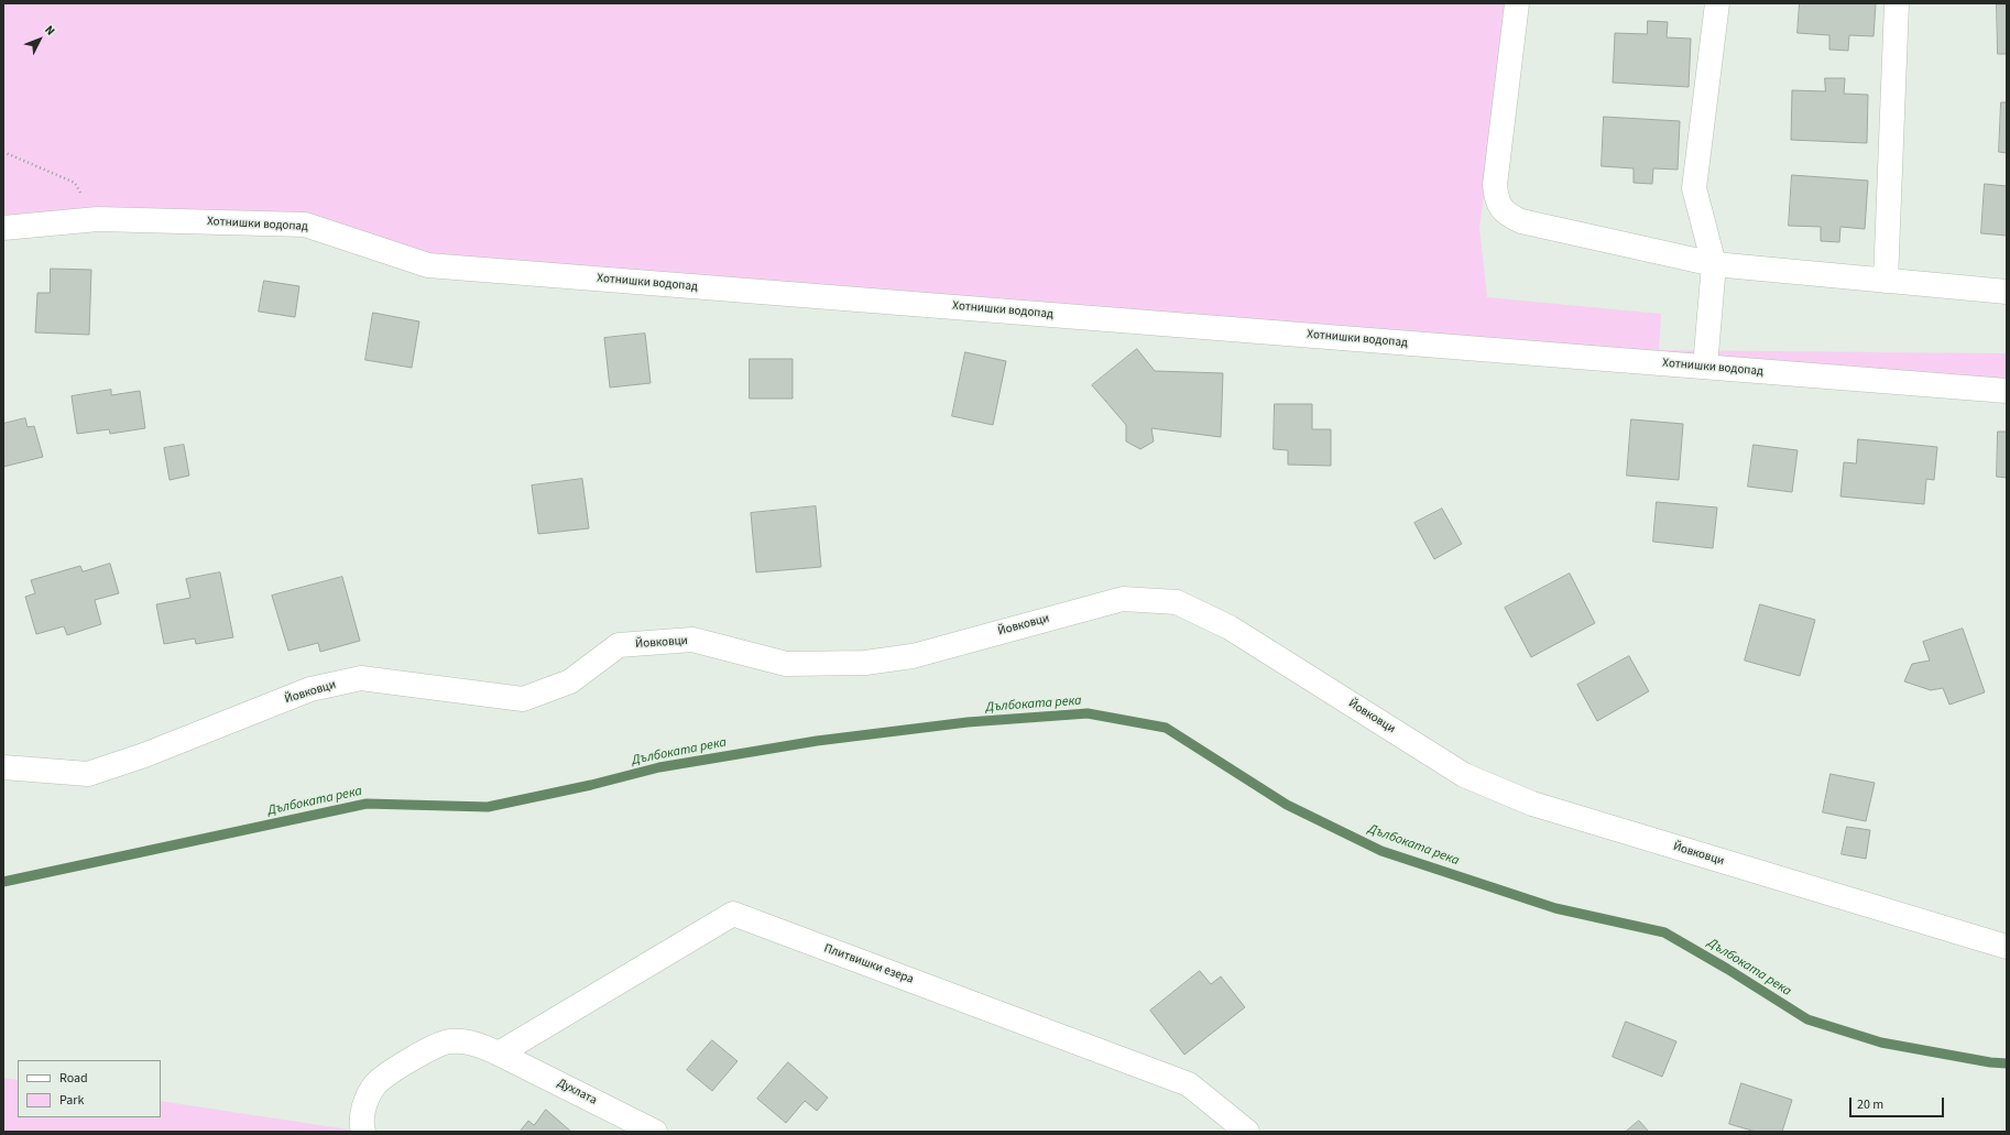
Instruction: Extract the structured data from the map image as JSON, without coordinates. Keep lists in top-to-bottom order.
{
  "streets": {
    "street": [
      "Хотнишки водопад",
      "Йовковци",
      "Плитвишки езера",
      "Духлата"
    ]
  },
  "crossings": [
    ["Плитвишки езера", "Духлата"]
  ],
  "water": ["Дълбоката река"],
  "legend": ["Road", "Park"],
  "scale_bar": "20 m",
  "north": "top right"
}
